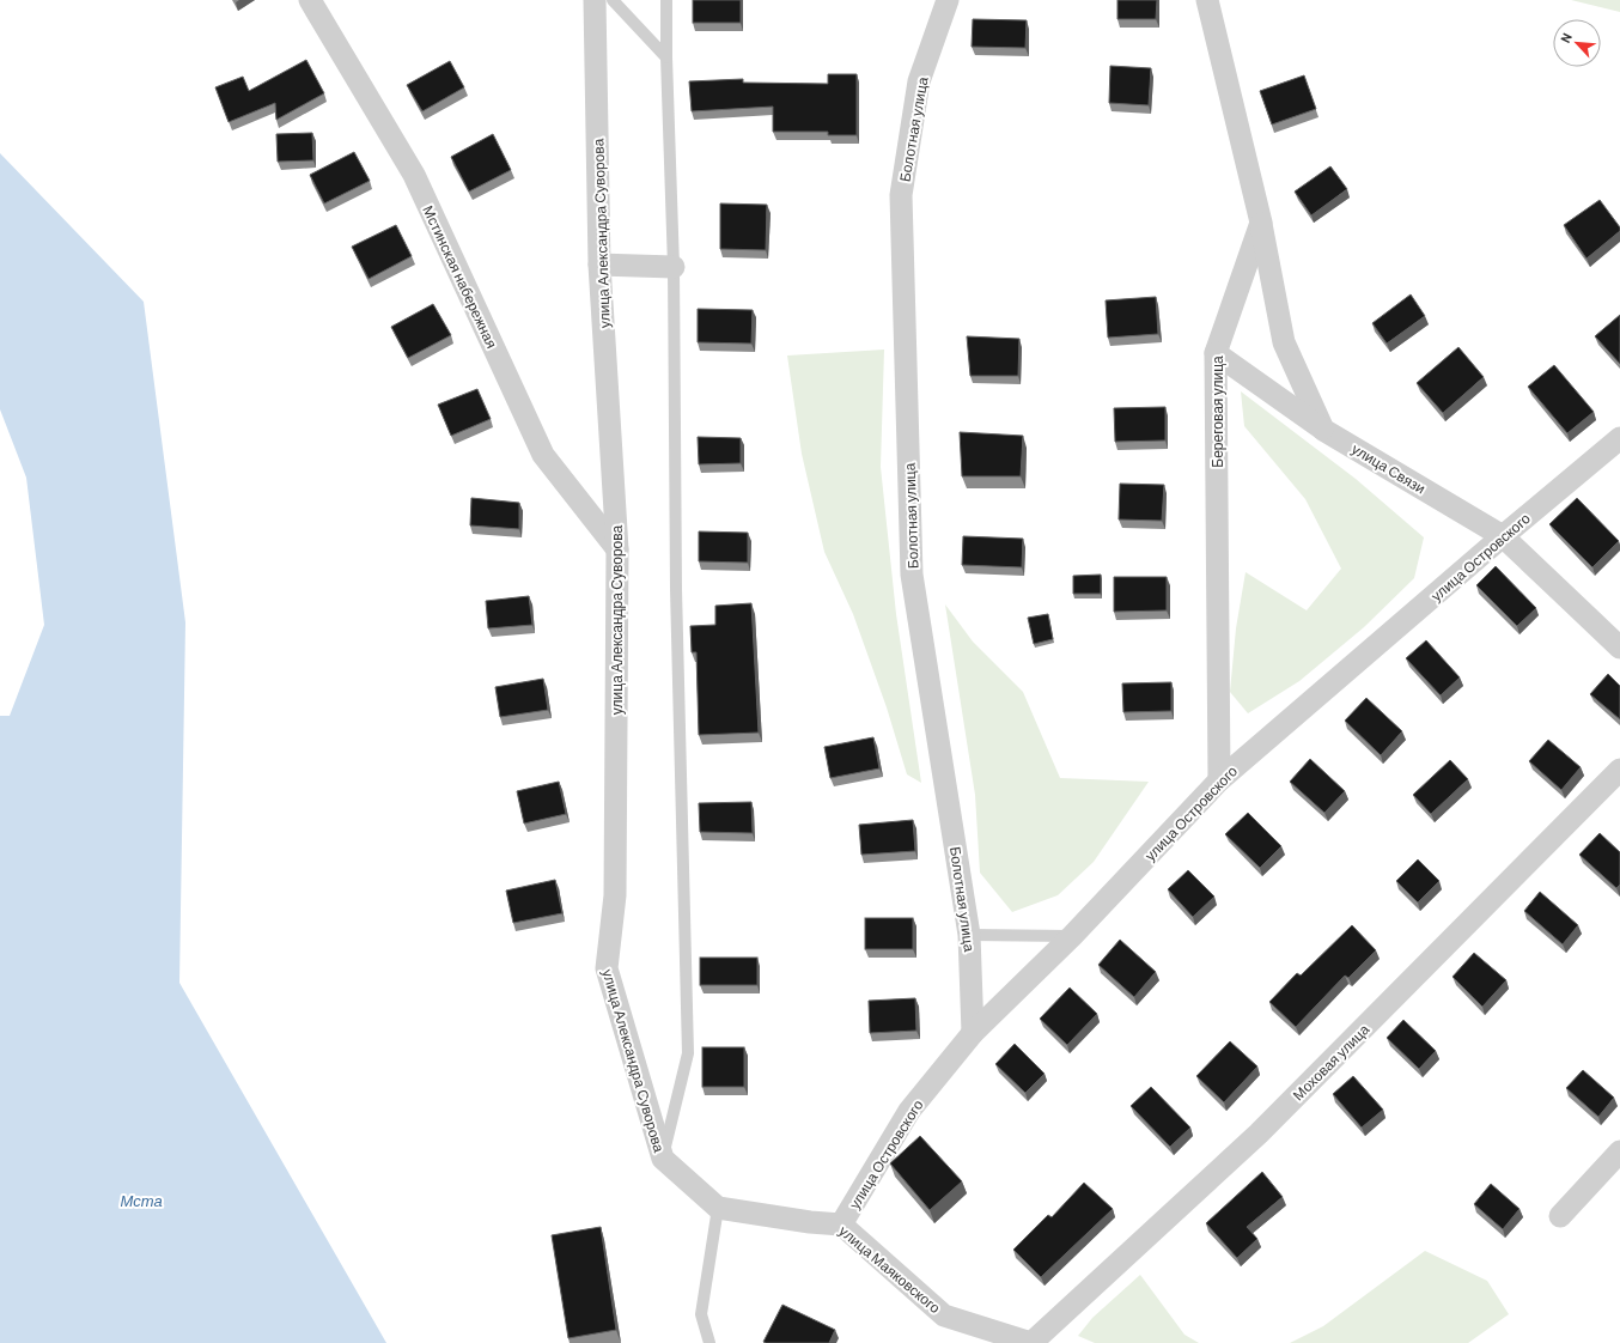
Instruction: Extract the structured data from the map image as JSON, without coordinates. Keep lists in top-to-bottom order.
{
  "streets": {
    "street": [
      "Болотная улица",
      "улица Александра Суворова",
      "Мстинская набережная",
      "Береговая улица",
      "улица Связи",
      "улица Островского",
      "Моховая улица",
      "улица Маяковского"
    ]
  },
  "crossings": [
    ["Болотная улица", "улица Островского"],
    ["улица Александра Суворова", "Мстинская набережная"],
    ["улица Александра Суворова", "улица Маяковского"],
    ["Береговая улица", "улица Связи"],
    ["Береговая улица", "улица Островского"],
    ["улица Связи", "улица Островского"],
    ["улица Островского", "улица Маяковского"],
    ["Моховая улица", "улица Маяковского"]
  ],
  "water": ["Мста"],
  "north": "top left"
}
